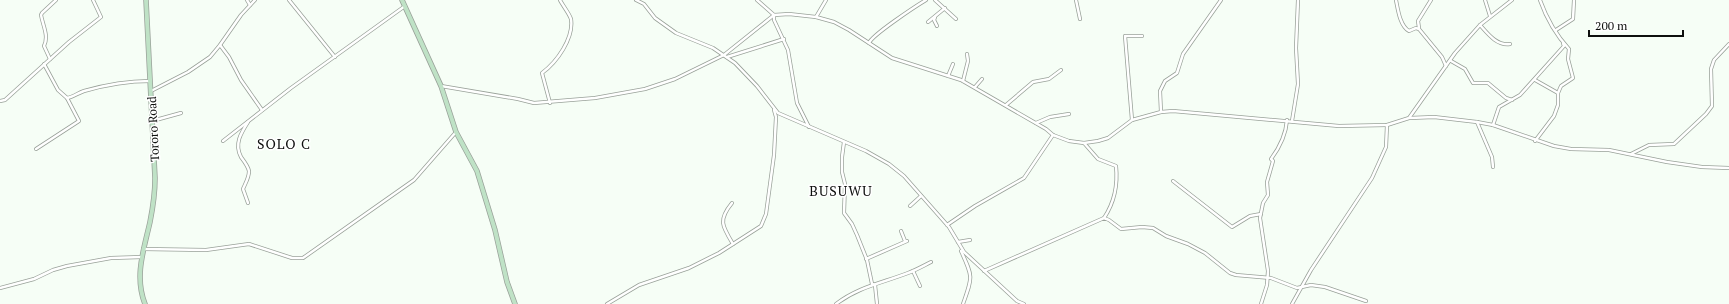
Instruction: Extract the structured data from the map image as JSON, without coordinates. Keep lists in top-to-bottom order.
{
  "streets": {
    "main road": ["Tororo Road"]
  },
  "districts": ["SOLO C", "BUSUWU"],
  "scale_bar": "200 m"
}
